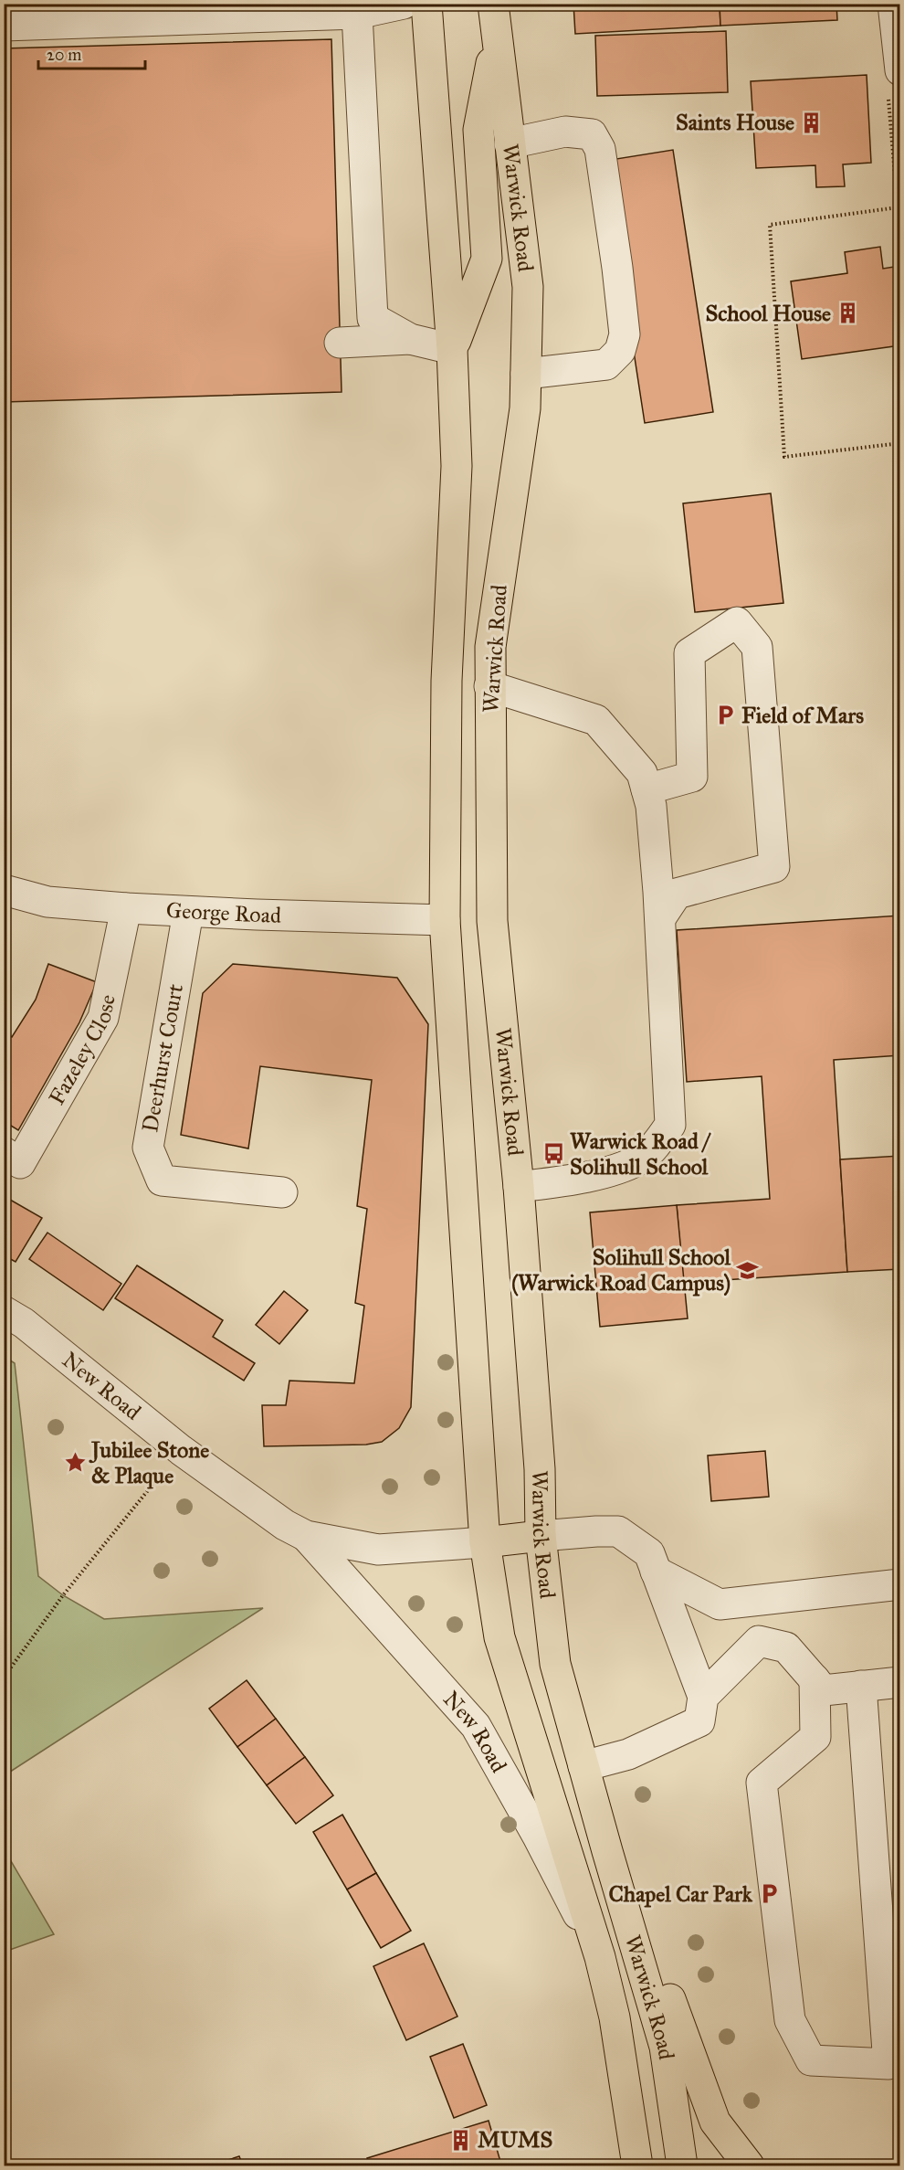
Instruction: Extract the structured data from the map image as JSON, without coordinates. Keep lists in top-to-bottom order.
{
  "streets": {
    "main road": ["Warwick Road"],
    "street": [
      "George Road",
      "Fazeley Close",
      "Deerhurst Court",
      "New Road"
    ]
  },
  "crossings": [
    ["Warwick Road", "George Road"],
    ["Warwick Road", "New Road"],
    ["George Road", "Fazeley Close"],
    ["George Road", "Deerhurst Court"]
  ],
  "places": {
    "building": ["Saints House", "School House", "MUMS"],
    "parking": ["Field of Mars", "Chapel Car Park"],
    "bus stop": ["Warwick Road / Solihull School"],
    "school or university": ["Solihull School (Warwick Road Campus)"],
    "place": ["Jubilee Stone & Plaque"]
  },
  "scale_bar": "20 m"
}
